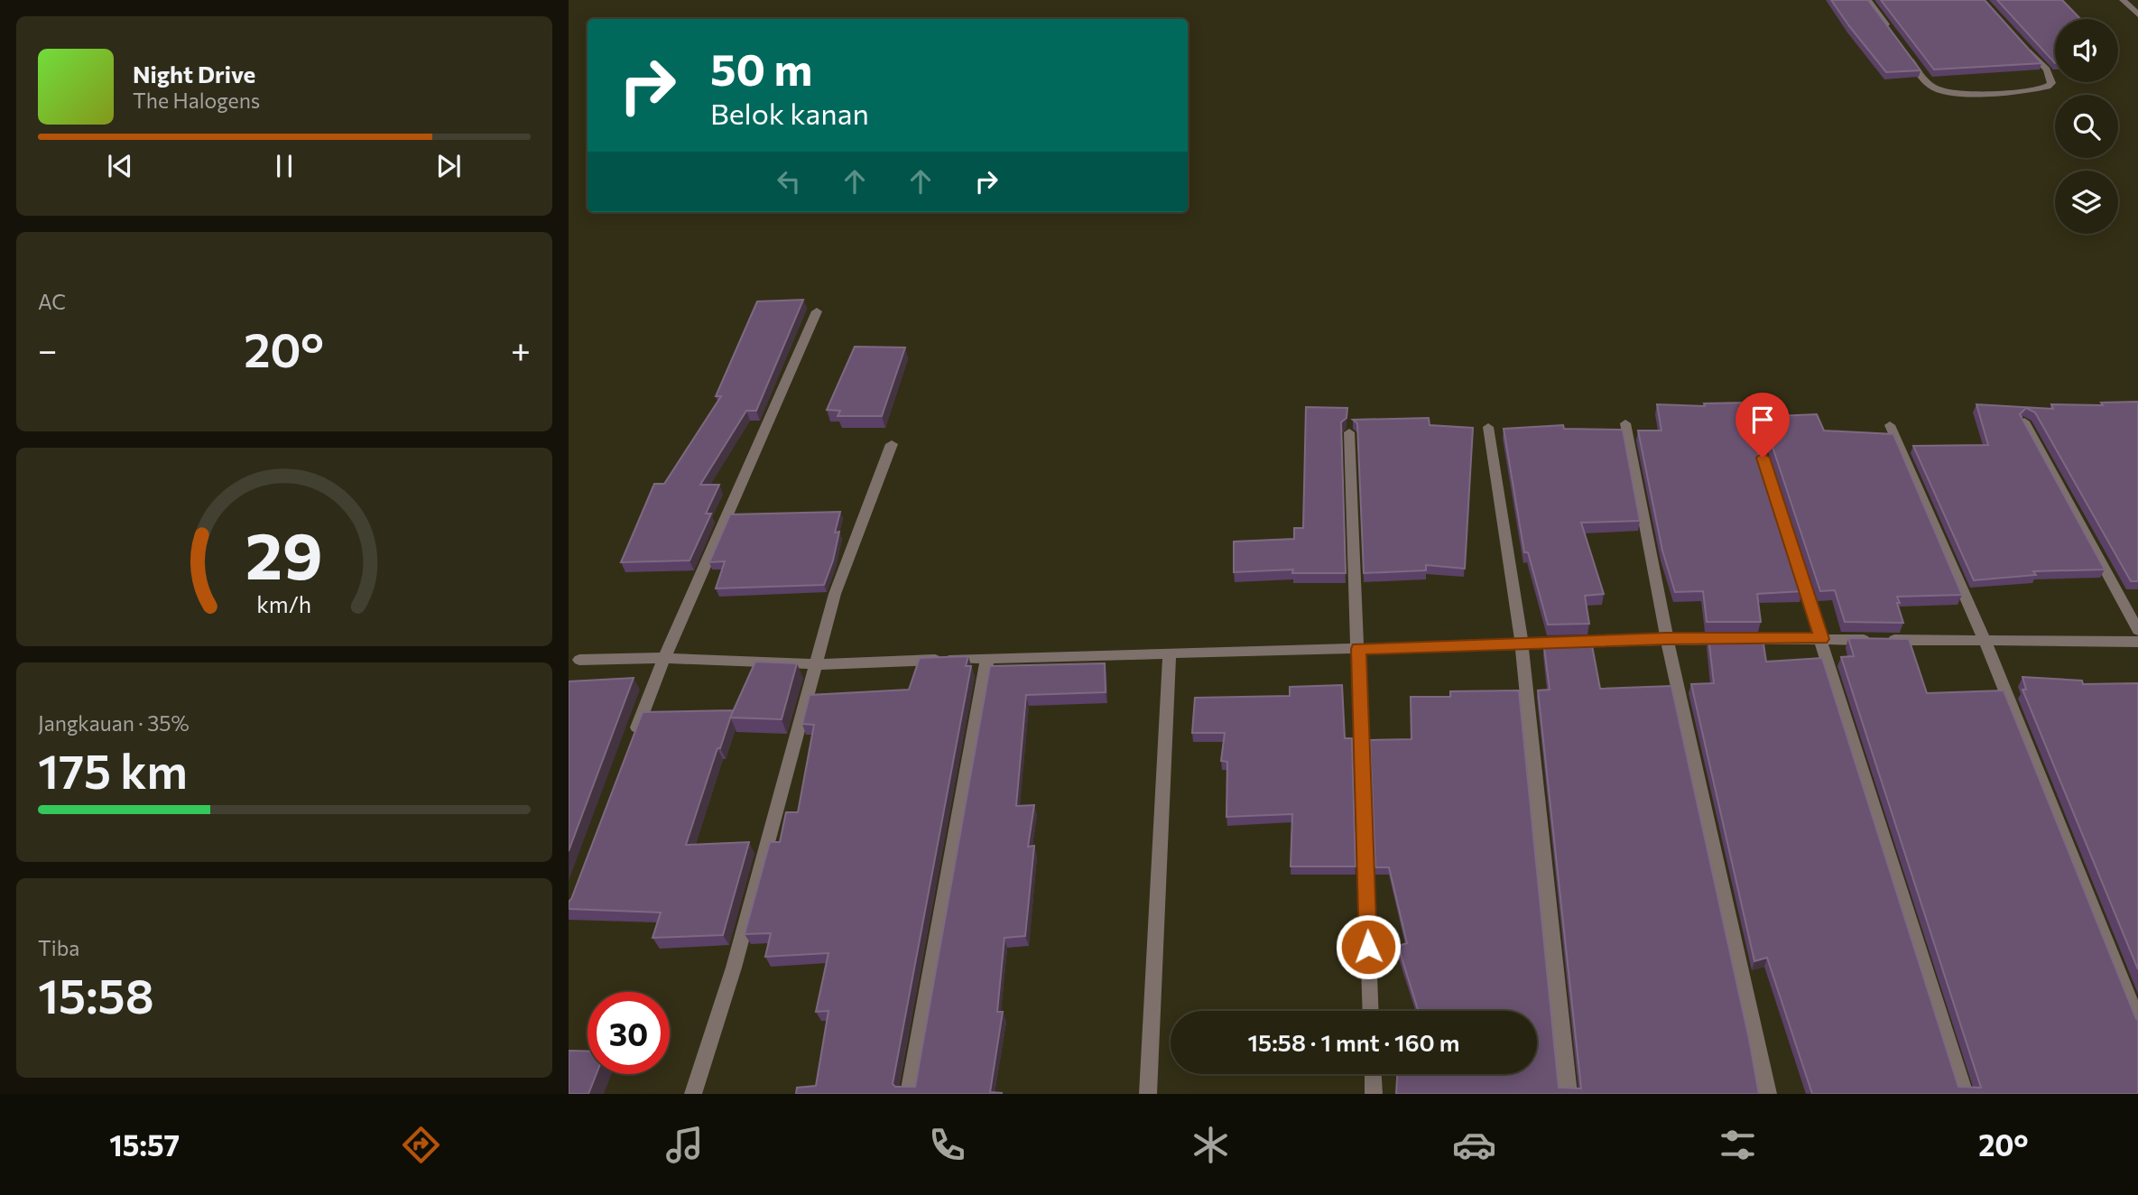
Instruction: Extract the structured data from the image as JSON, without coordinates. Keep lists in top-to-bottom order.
{
  "page": {
    "turn": ["50 m", "Belok kanan"],
    "song": ["Night Drive", "The Halogens"],
    "tile": [
      "AC",
      ["Jangkauan · 35%", "175 km"],
      ["Tiba", "15:58"]
    ],
    "heat": ["−", "20°", "+"],
    "limit": "30",
    "trip": "15:58 · 1 mnt · 160 m",
    "tabs": ["15:57", "20°"],
    "gauge": ["29", "km/h"]
  }
}
